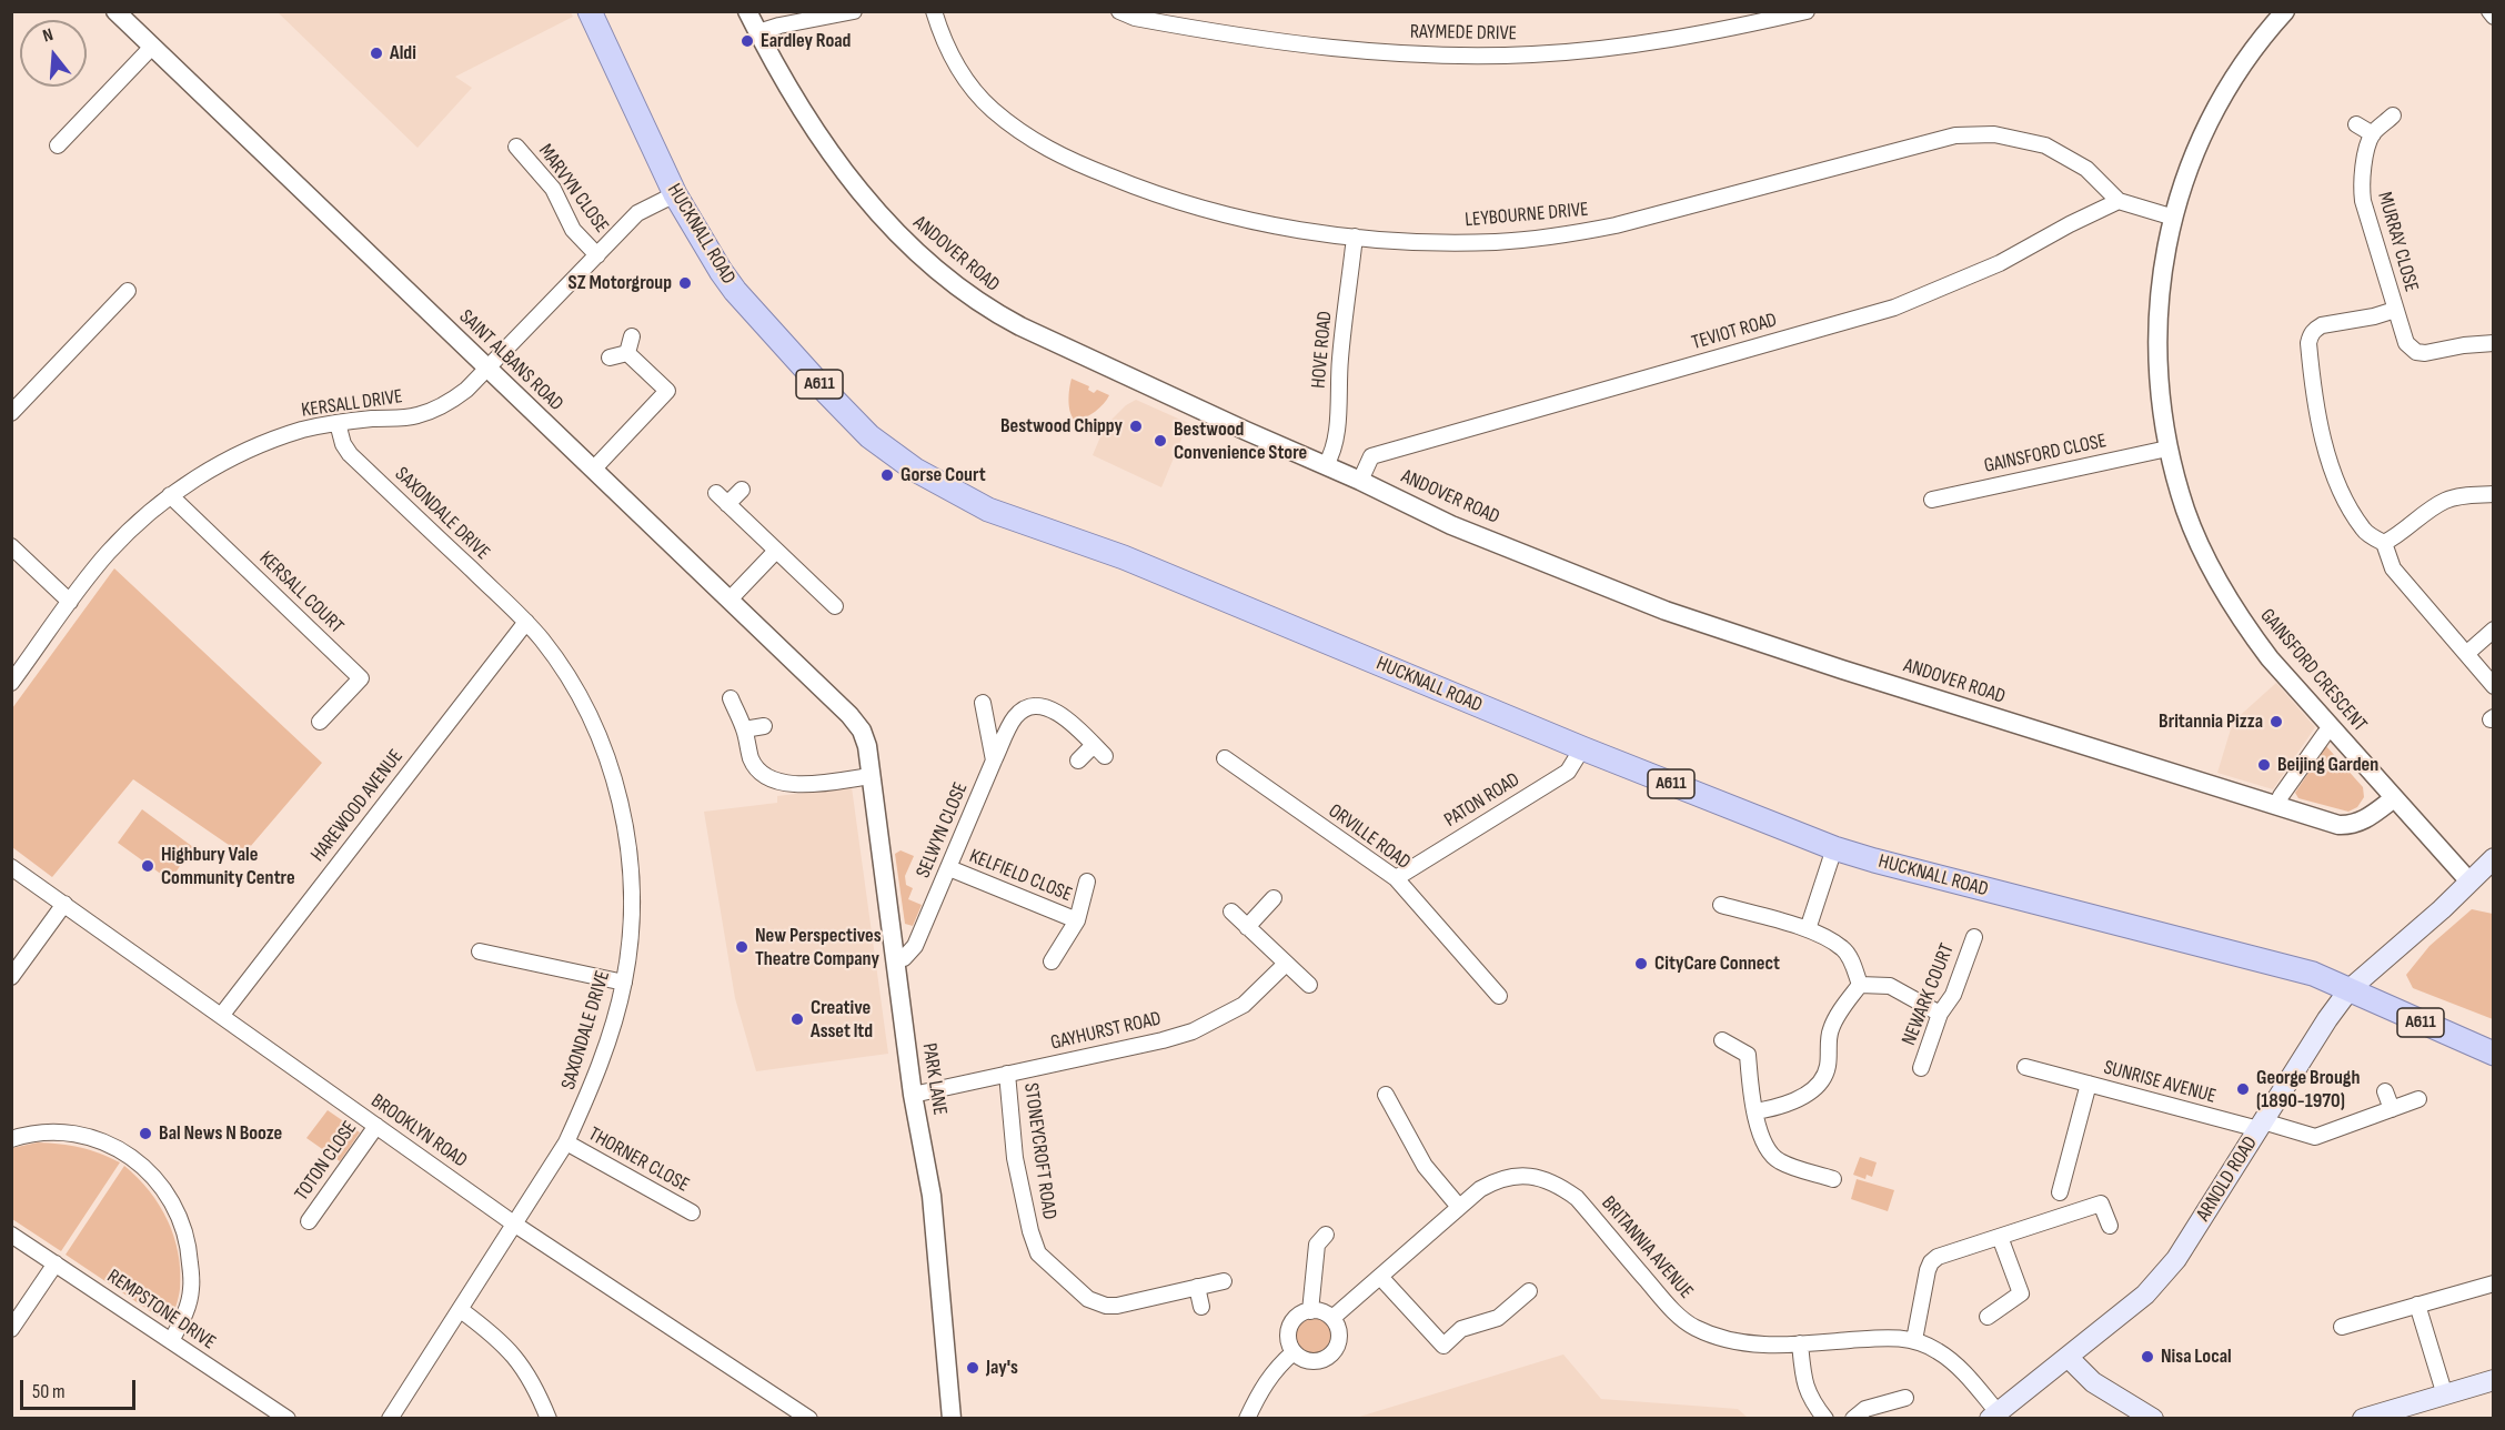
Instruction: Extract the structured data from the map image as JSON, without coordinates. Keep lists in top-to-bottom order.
{
  "streets": {
    "main road": ["HUCKNALL ROAD", "A611", "ARNOLD ROAD"],
    "street": [
      "RAYMEDE DRIVE",
      "MARVYN CLOSE",
      "LEYBOURNE DRIVE",
      "MURRAY CLOSE",
      "ANDOVER ROAD",
      "TEVIOT ROAD",
      "HOVE ROAD",
      "SAINT ALBANS ROAD",
      "KERSALL DRIVE",
      "GAINSFORD CLOSE",
      "SAXONDALE DRIVE",
      "KERSALL COURT",
      "GAINSFORD CRESCENT",
      "PATON ROAD",
      "HAREWOOD AVENUE",
      "SELWYN CLOSE",
      "ORVILLE ROAD",
      "KELFIELD CLOSE",
      "NEWARK COURT",
      "GAYHURST ROAD",
      "PARK LANE",
      "SUNRISE AVENUE",
      "BROOKLYN ROAD",
      "STONEYCROFT ROAD",
      "THORNER CLOSE",
      "TOTON CLOSE",
      "BRITANNIA AVENUE",
      "REMPSTONE DRIVE"
    ]
  },
  "crossings": [
    ["MARVYN CLOSE", "KERSALL DRIVE"],
    ["LEYBOURNE DRIVE", "TEVIOT ROAD"],
    ["LEYBOURNE DRIVE", "HOVE ROAD"],
    ["LEYBOURNE DRIVE", "GAINSFORD CRESCENT"],
    ["HUCKNALL ROAD", "KERSALL DRIVE"],
    ["HUCKNALL ROAD", "PATON ROAD"],
    ["HUCKNALL ROAD", "ARNOLD ROAD"],
    ["ANDOVER ROAD", "TEVIOT ROAD"],
    ["ANDOVER ROAD", "HOVE ROAD"],
    ["ANDOVER ROAD", "GAINSFORD CRESCENT"],
    ["SAINT ALBANS ROAD", "KERSALL DRIVE"],
    ["SAINT ALBANS ROAD", "PARK LANE"],
    ["KERSALL DRIVE", "SAXONDALE DRIVE"],
    ["KERSALL DRIVE", "KERSALL COURT"],
    ["GAINSFORD CLOSE", "GAINSFORD CRESCENT"],
    ["SAXONDALE DRIVE", "HAREWOOD AVENUE"],
    ["SAXONDALE DRIVE", "BROOKLYN ROAD"],
    ["SAXONDALE DRIVE", "THORNER CLOSE"],
    ["GAINSFORD CRESCENT", "ARNOLD ROAD"],
    ["PATON ROAD", "ORVILLE ROAD"],
    ["HAREWOOD AVENUE", "BROOKLYN ROAD"],
    ["SELWYN CLOSE", "KELFIELD CLOSE"],
    ["SELWYN CLOSE", "PARK LANE"],
    ["GAYHURST ROAD", "PARK LANE"],
    ["GAYHURST ROAD", "STONEYCROFT ROAD"],
    ["SUNRISE AVENUE", "ARNOLD ROAD"],
    ["BROOKLYN ROAD", "TOTON CLOSE"],
    ["ARNOLD ROAD", "BRITANNIA AVENUE"]
  ],
  "places": [
    "Eardley Road",
    "Aldi",
    "SZ Motorgroup",
    "Bestwood Chippy",
    "Bestwood Convenience Store",
    "Gorse Court",
    "Britannia Pizza",
    "Beijing Garden",
    "Highbury Vale Community Centre",
    "New Perspectives Theatre Company",
    "CityCare Connect",
    "Creative Asset ltd",
    "George Brough (1890-1970)",
    "Bal News N Booze",
    "Nisa Local",
    "Jay's"
  ],
  "scale_bar": "50 m",
  "north": "top"
}
